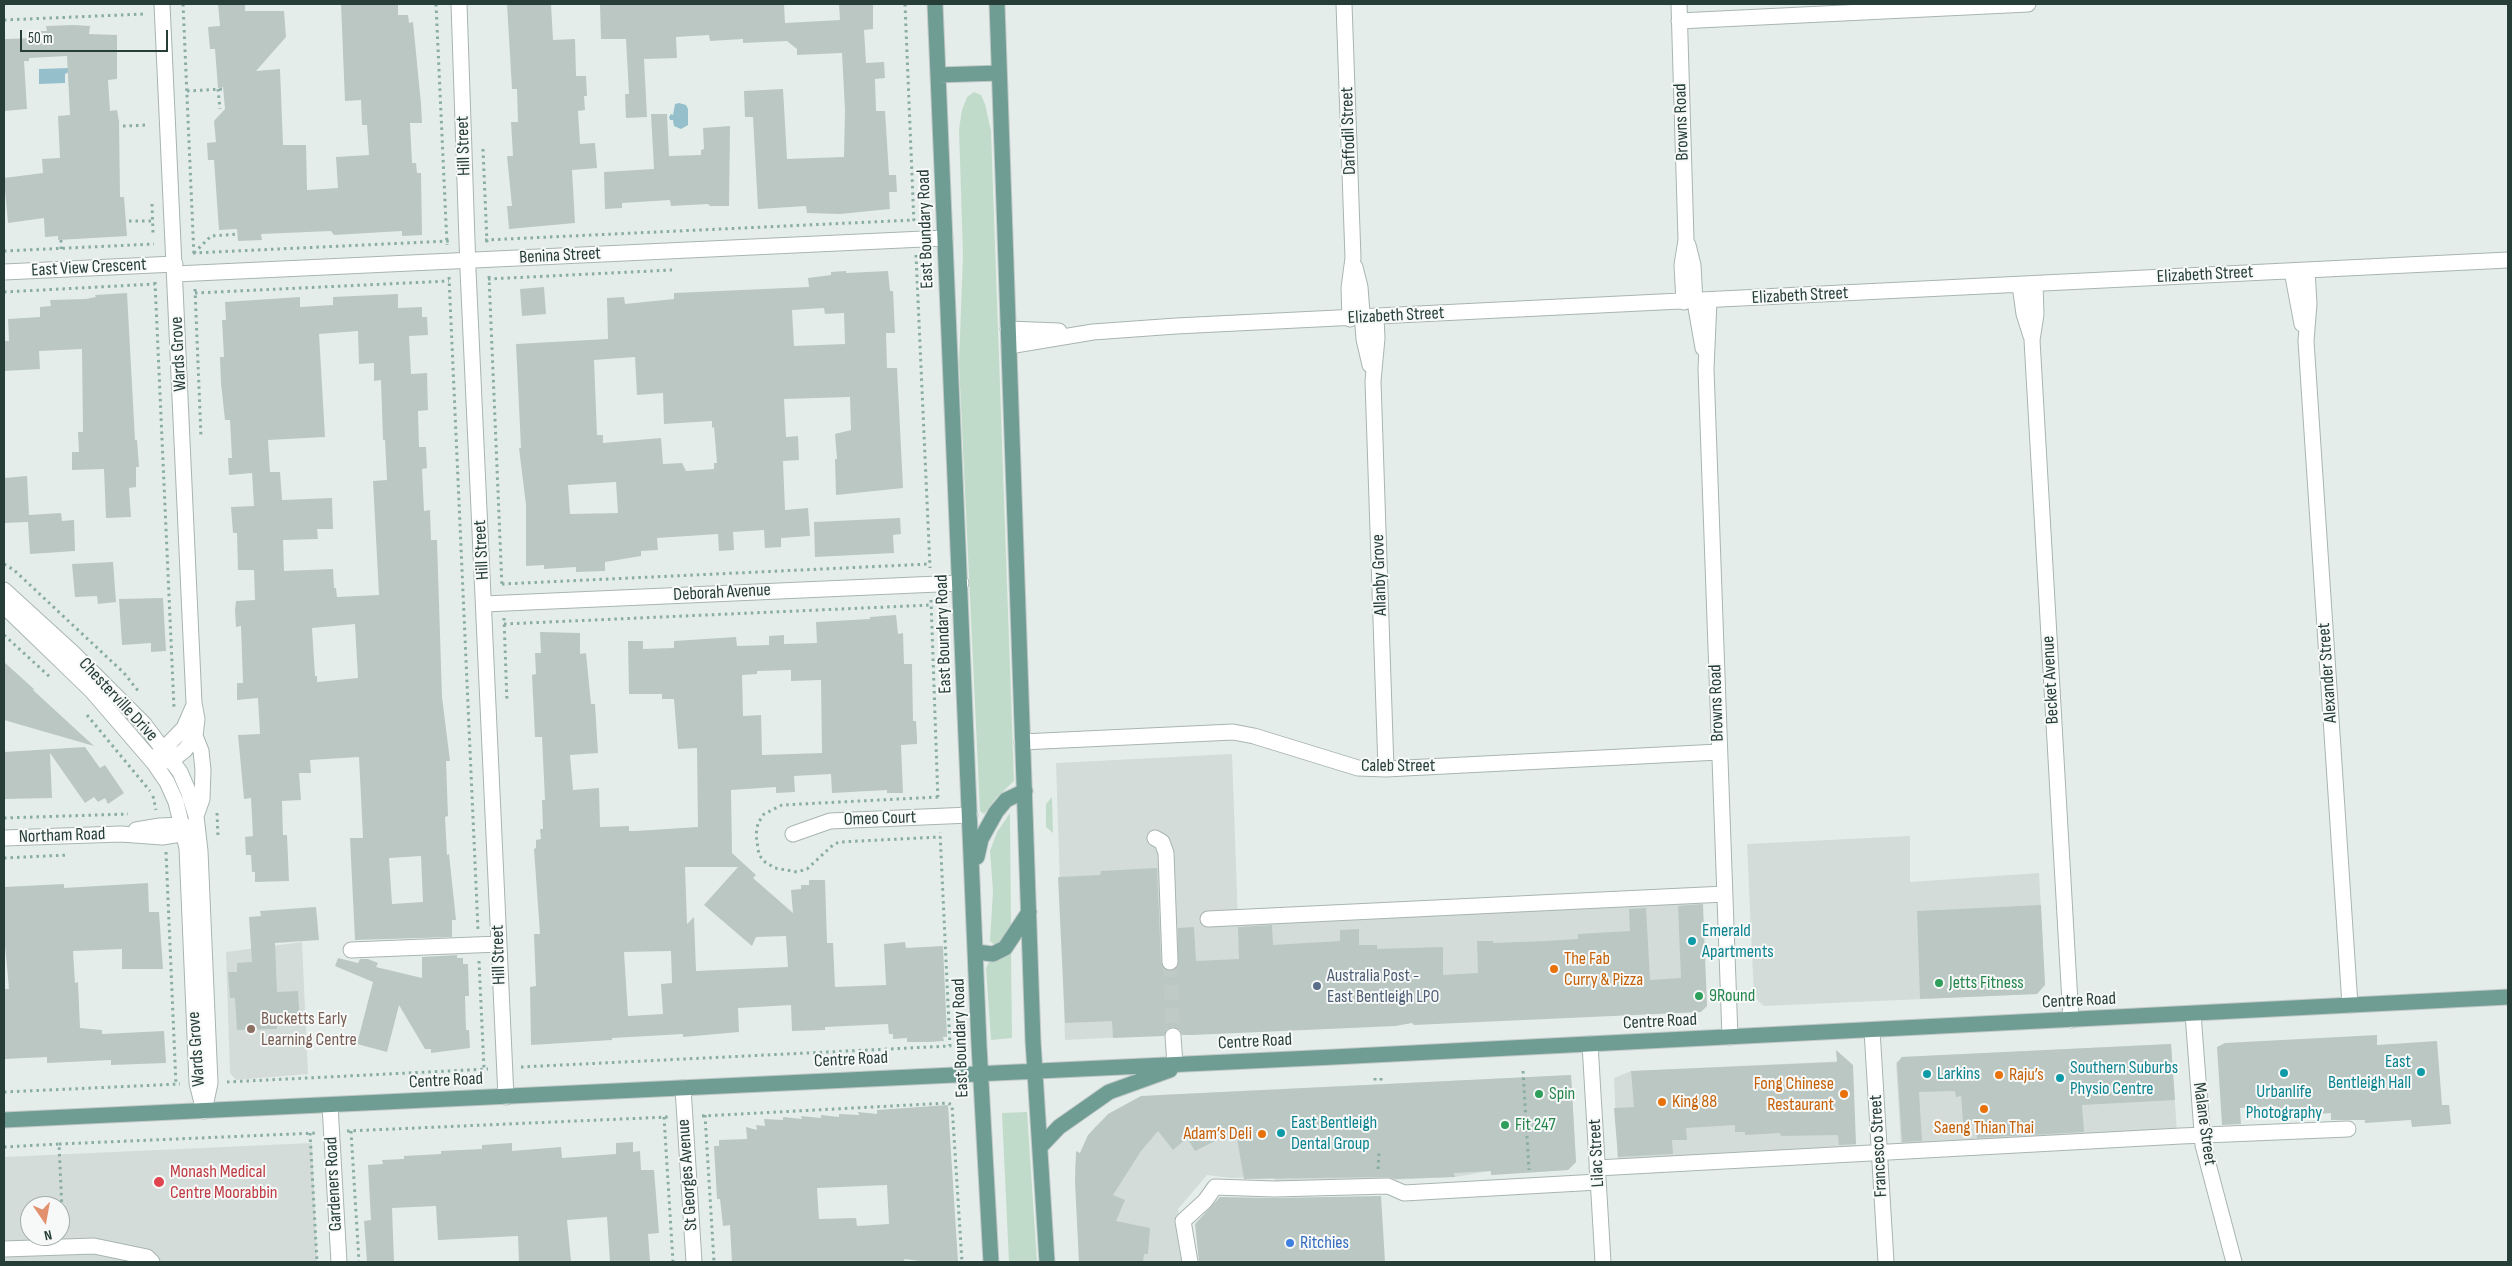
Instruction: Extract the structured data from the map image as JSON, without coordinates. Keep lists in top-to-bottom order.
{
  "streets": {
    "main road": ["East Boundary Road", "Centre Road"],
    "street": [
      "Browns Road",
      "Daffodil Street",
      "Hill Street",
      "Benina Street",
      "East View Crescent",
      "Elizabeth Street",
      "Wards Grove",
      "Allanby Grove",
      "Deborah Avenue",
      "Alexander Street",
      "Becket Avenue",
      "Chesterville Drive",
      "Caleb Street",
      "Omeo Court",
      "Northam Road",
      "Malane Street",
      "Francesco Street",
      "Lilac Street",
      "St Georges Avenue",
      "Gardeners Road"
    ]
  },
  "crossings": [
    ["Browns Road", "Elizabeth Street"],
    ["Browns Road", "Caleb Street"],
    ["Browns Road", "Centre Road"],
    ["Daffodil Street", "Elizabeth Street"],
    ["Daffodil Street", "Allanby Grove"],
    ["Hill Street", "Benina Street"],
    ["Hill Street", "Deborah Avenue"],
    ["Hill Street", "Centre Road"],
    ["East Boundary Road", "Benina Street"],
    ["East Boundary Road", "Deborah Avenue"],
    ["East Boundary Road", "Omeo Court"],
    ["East Boundary Road", "Centre Road"],
    ["Benina Street", "East View Crescent"],
    ["Benina Street", "Wards Grove"],
    ["East View Crescent", "Wards Grove"],
    ["Elizabeth Street", "Allanby Grove"],
    ["Elizabeth Street", "Alexander Street"],
    ["Elizabeth Street", "Becket Avenue"],
    ["Wards Grove", "Chesterville Drive"],
    ["Wards Grove", "Northam Road"],
    ["Wards Grove", "Centre Road"],
    ["Allanby Grove", "Caleb Street"],
    ["Alexander Street", "Centre Road"],
    ["Becket Avenue", "Centre Road"],
    ["Chesterville Drive", "Northam Road"],
    ["Centre Road", "Malane Street"],
    ["Centre Road", "Francesco Street"],
    ["Centre Road", "Lilac Street"],
    ["Centre Road", "St Georges Avenue"],
    ["Centre Road", "Gardeners Road"]
  ],
  "places": [
    "Emerald Apartments",
    "The Fab Curry & Pizza",
    "Jetts Fitness",
    "Australia Post - East Bentleigh LPO",
    "9Round",
    "Bucketts Early Learning Centre",
    "East Bentleigh Hall",
    "Urbanlife Photography",
    "Larkins",
    "Raju’s",
    "Southern Suburbs Physio Centre",
    "Spin",
    "Fong Chinese Restaurant",
    "King 88",
    "Saeng Thian Thai",
    "Fit 247",
    "East Bentleigh Dental Group",
    "Adam’s Deli",
    "Monash Medical Centre Moorabbin",
    "Ritchies"
  ],
  "scale_bar": "50 m",
  "north": "bottom"
}
